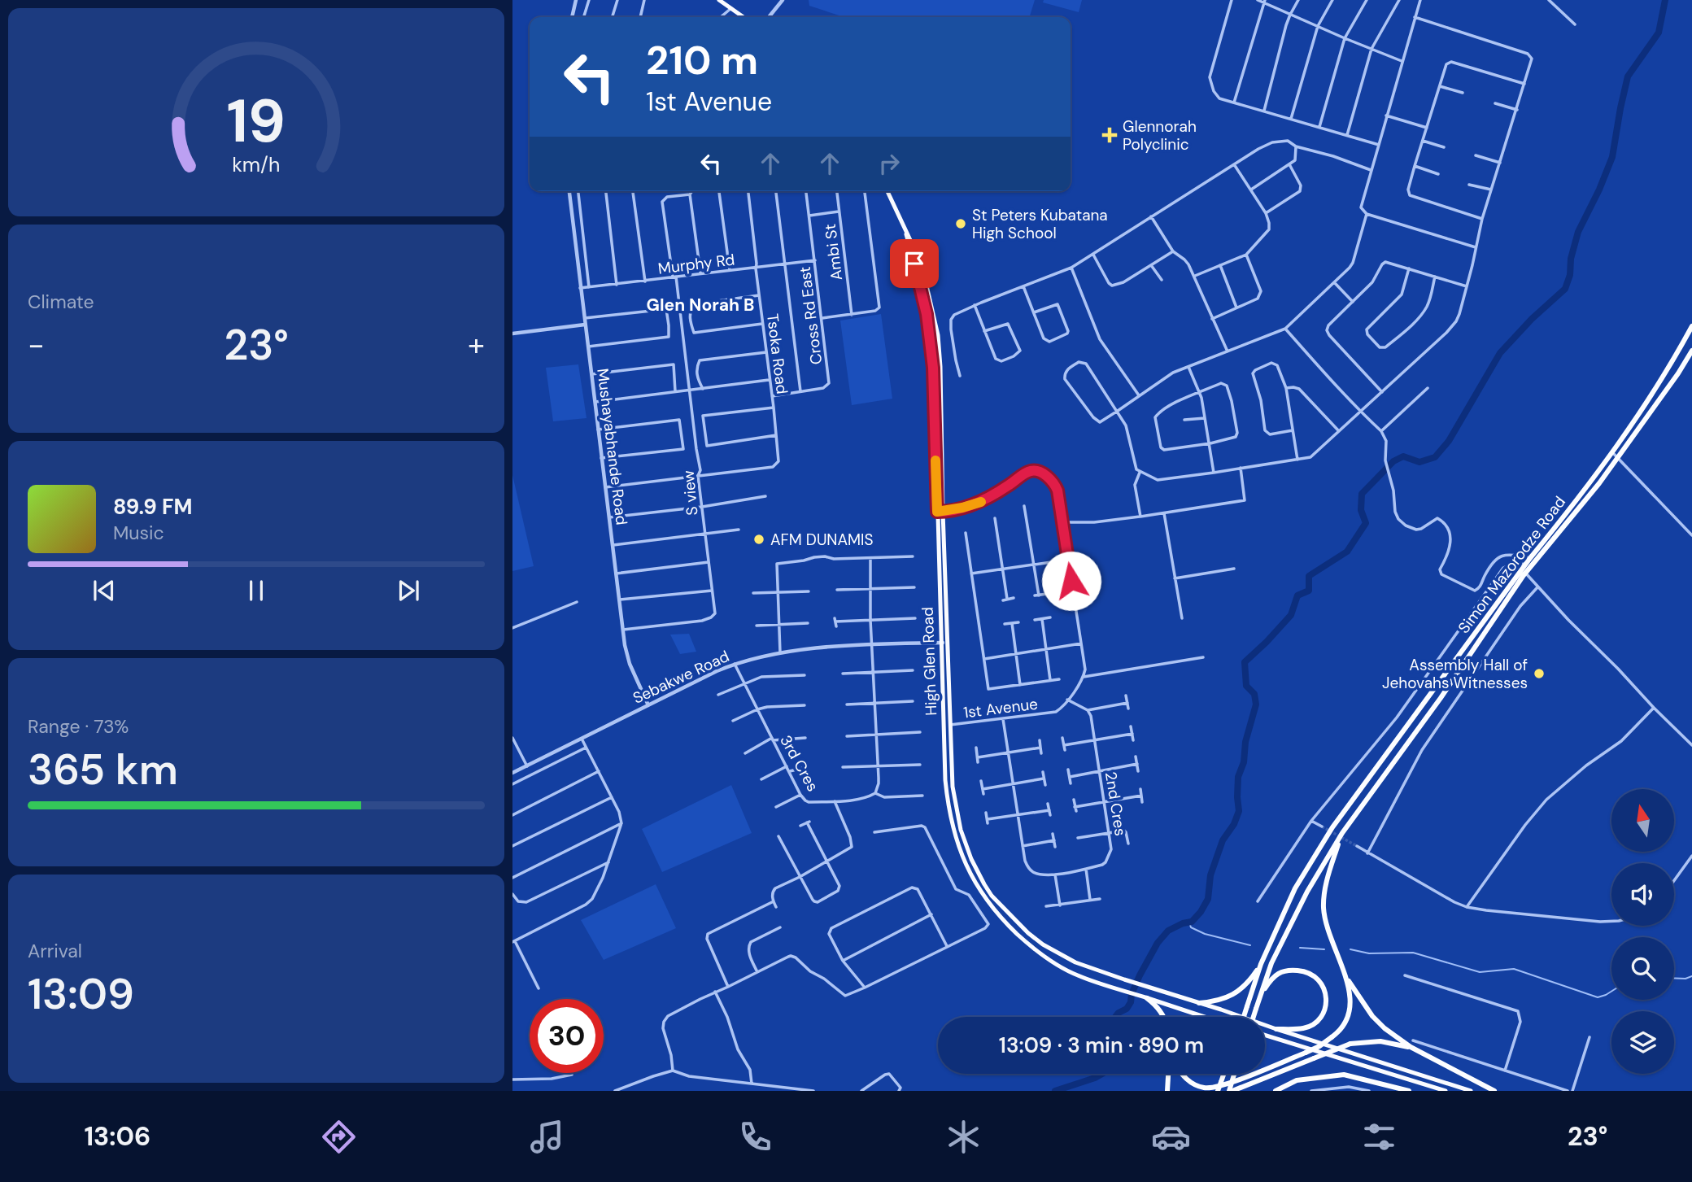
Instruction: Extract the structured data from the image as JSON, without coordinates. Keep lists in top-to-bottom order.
{
  "streets": {
    "highway": ["Simon Mazorodze Road"],
    "main road": ["High Glen Road"],
    "street": [
      "Ambi St",
      "Murphy Rd",
      "Cross Rd East",
      "Tsoka Road",
      "Mushayabhande Road",
      "S view",
      "Sebakwe Road",
      "1st Avenue",
      "3rd Cres",
      "2nd Cres"
    ]
  },
  "crossings": [
    ["Murphy Rd", "Cross Rd East"],
    ["Murphy Rd", "Tsoka Road"],
    ["Murphy Rd", "Mushayabhande Road"],
    ["Murphy Rd", "S view"],
    ["Cross Rd East", "Tsoka Road"],
    ["Tsoka Road", "S view"],
    ["Mushayabhande Road", "S view"],
    ["Mushayabhande Road", "Sebakwe Road"],
    ["High Glen Road", "Sebakwe Road"],
    ["High Glen Road", "1st Avenue"],
    ["Sebakwe Road", "3rd Cres"],
    ["1st Avenue", "2nd Cres"]
  ],
  "districts": ["Glen Norah B"],
  "places": {
    "health": ["Glennorah Polyclinic"],
    "other": ["St Peters Kubatana High School", "AFM DUNAMIS", "Assembly Hall of Jehovahs Witnesses"]
  },
  "north": "top",
  "page": {
    "turn": ["210 m", "1st Avenue"],
    "tile": [
      "Climate",
      ["Range · 73%", "365 km"],
      ["Arrival", "13:09"]
    ],
    "heat": ["−", "23°", "+"],
    "song": ["89.9 FM", "Music"],
    "limit": "30",
    "trip": "13:09 · 3 min · 890 m",
    "tabs": ["13:06", "23°"],
    "gauge": ["19", "km/h"]
  }
}
